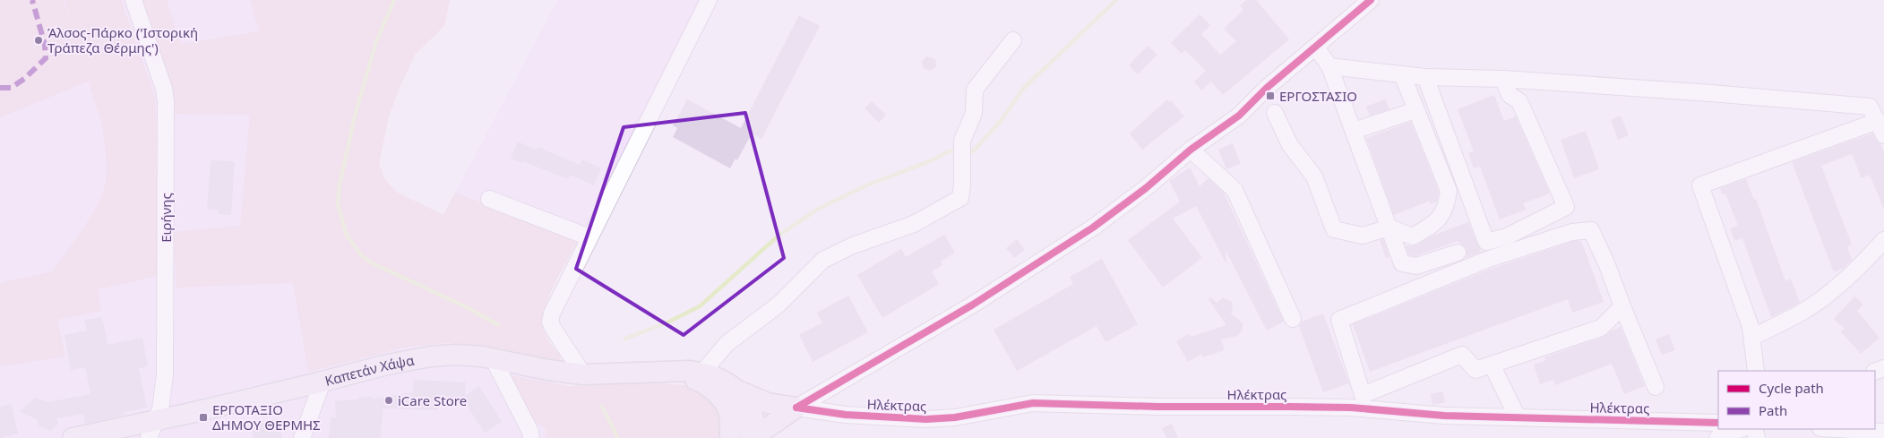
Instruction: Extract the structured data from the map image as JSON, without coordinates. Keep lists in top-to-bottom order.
{
  "streets": {
    "main road": ["Καπετάν Χάψα"],
    "street": ["Ειρήνης", "Ηλέκτρας"]
  },
  "crossings": [
    ["Ειρήνης", "Καπετάν Χάψα"]
  ],
  "places": {
    "other": ["Άλσος-Πάρκο ('Ιστορική Τράπεζα Θέρμης')", "iCare Store"],
    "transit": ["ΕΡΓΟΣΤΑΣΙΟ", "ΕΡΓΟΤΑΞΙΟ ΔΗΜΟΥ ΘΕΡΜΗΣ"]
  },
  "legend": ["Cycle path", "Path"]
}
